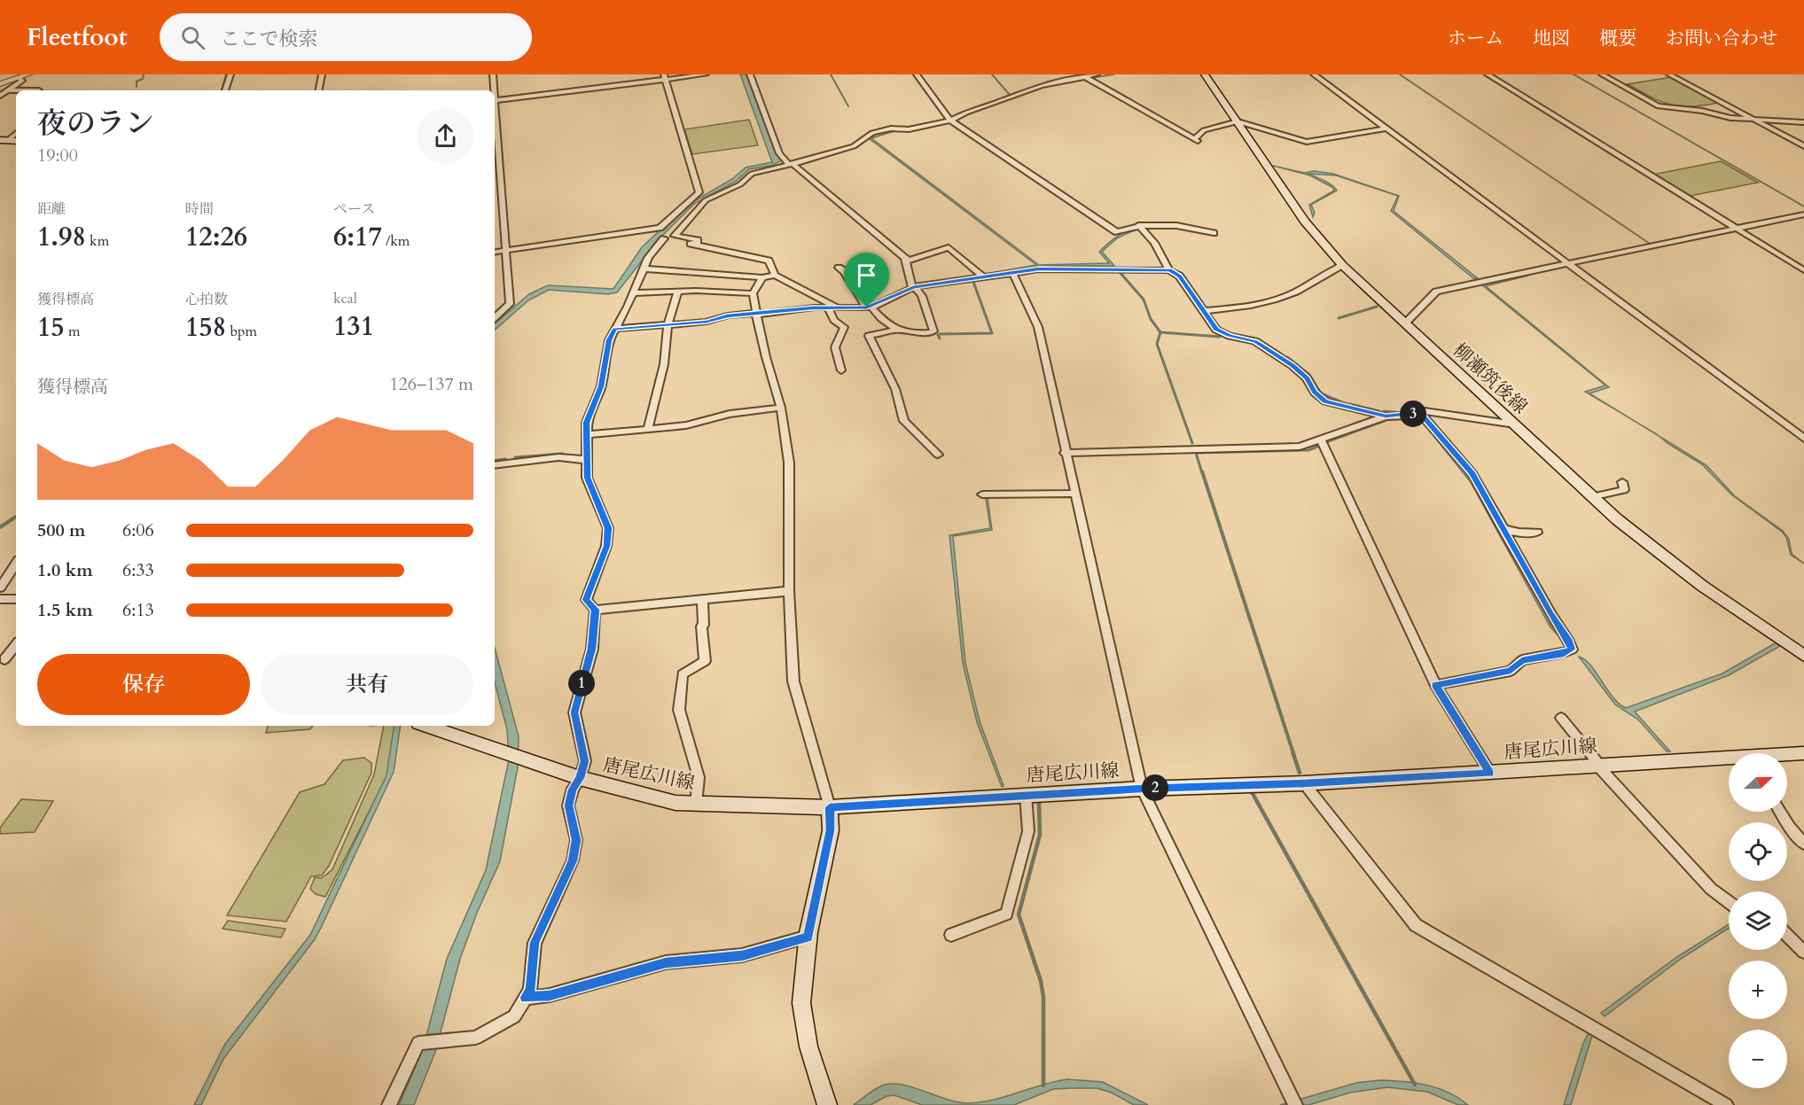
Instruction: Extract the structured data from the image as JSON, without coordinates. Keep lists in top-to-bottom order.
{
  "streets": {
    "main road": ["柳瀬筑後線", "唐尾広川線"]
  },
  "north": "right",
  "page": {
    "header": "Fleetfoot",
    "search": "ここで検索",
    "nav": [
      "ホーム",
      "地図",
      "概要",
      "お問い合わせ"
    ],
    "heading": ["夜のラン", "19:00"],
    "stats": [
      ["距離", "1.98 km"],
      ["時間", "12:26"],
      ["ペース", "6:17 /km"],
      ["獲得標高", "15 m"],
      ["心拍数", "158 bpm"],
      ["kcal", "131"]
    ],
    "chart": ["獲得標高", "126–137 m"],
    "pins": ["3", "1", "2"],
    "list": [
      {
        "name": "500 m",
        "note": "6:06"
      },
      {
        "name": "1.0 km",
        "note": "6:33"
      },
      {
        "name": "1.5 km",
        "note": "6:13"
      }
    ],
    "buttons": ["保存", "共有"],
    "map_buttons": ["+", "−"]
  }
}
